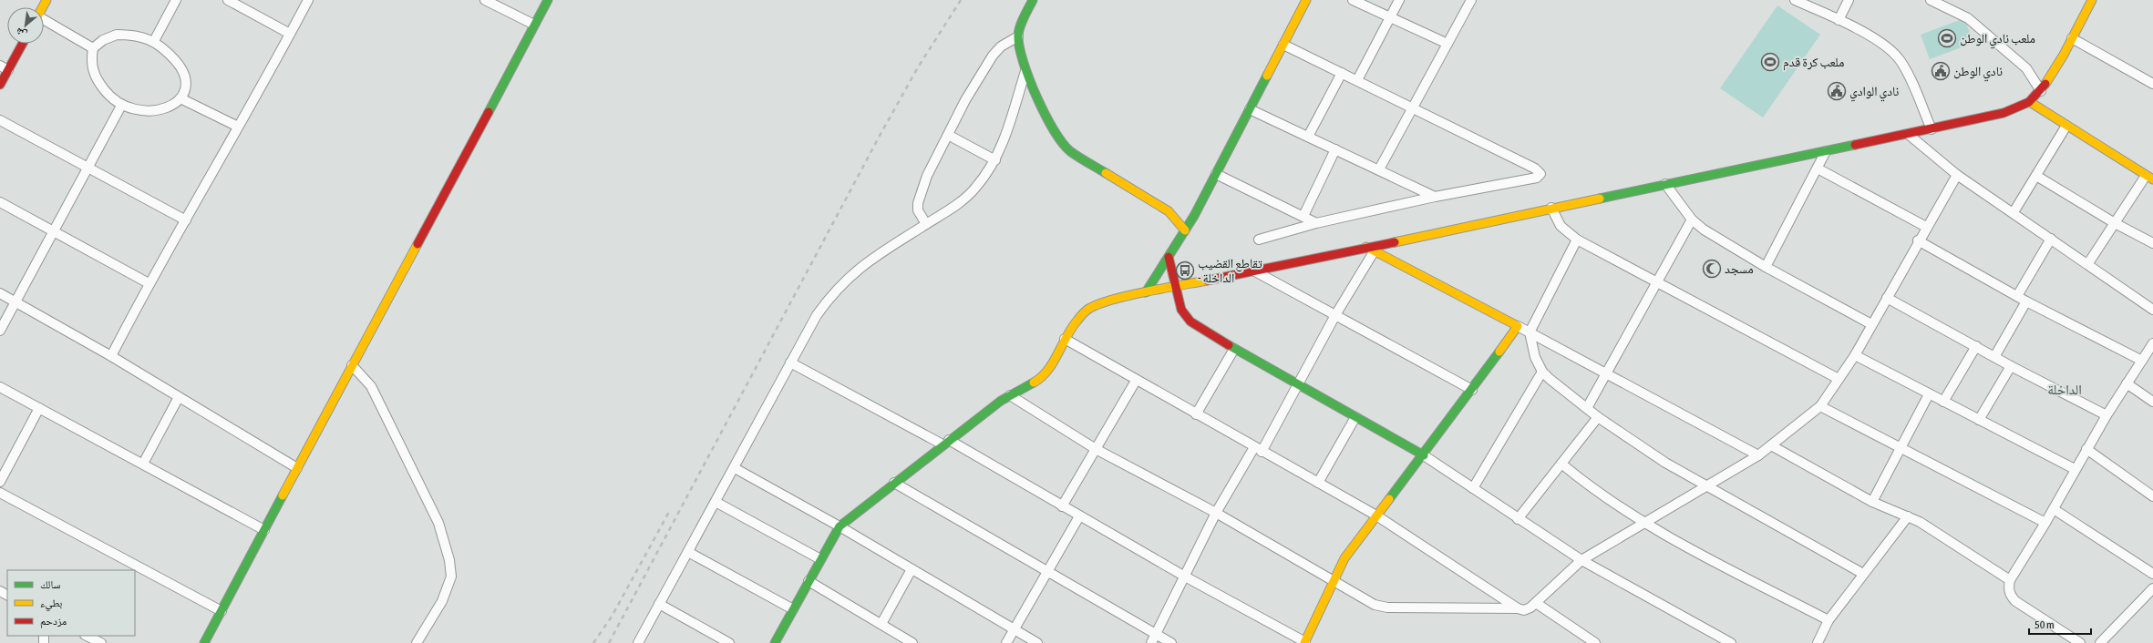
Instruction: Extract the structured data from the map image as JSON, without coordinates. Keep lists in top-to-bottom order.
{
  "districts": ["الداخلة"],
  "places": {
    "sports": ["ملعب نادي الوطن", "ملعب كرة قدم"],
    "public building": ["نادي الوطن", "نادي الوادي"],
    "mosque": ["مسجد"],
    "bus stop": ["تقاطع القضيب - الداخلة"]
  },
  "legend": ["سالك", "بطيء", "مزدحم"],
  "scale_bar": "50 m",
  "north": "bottom left"
}
